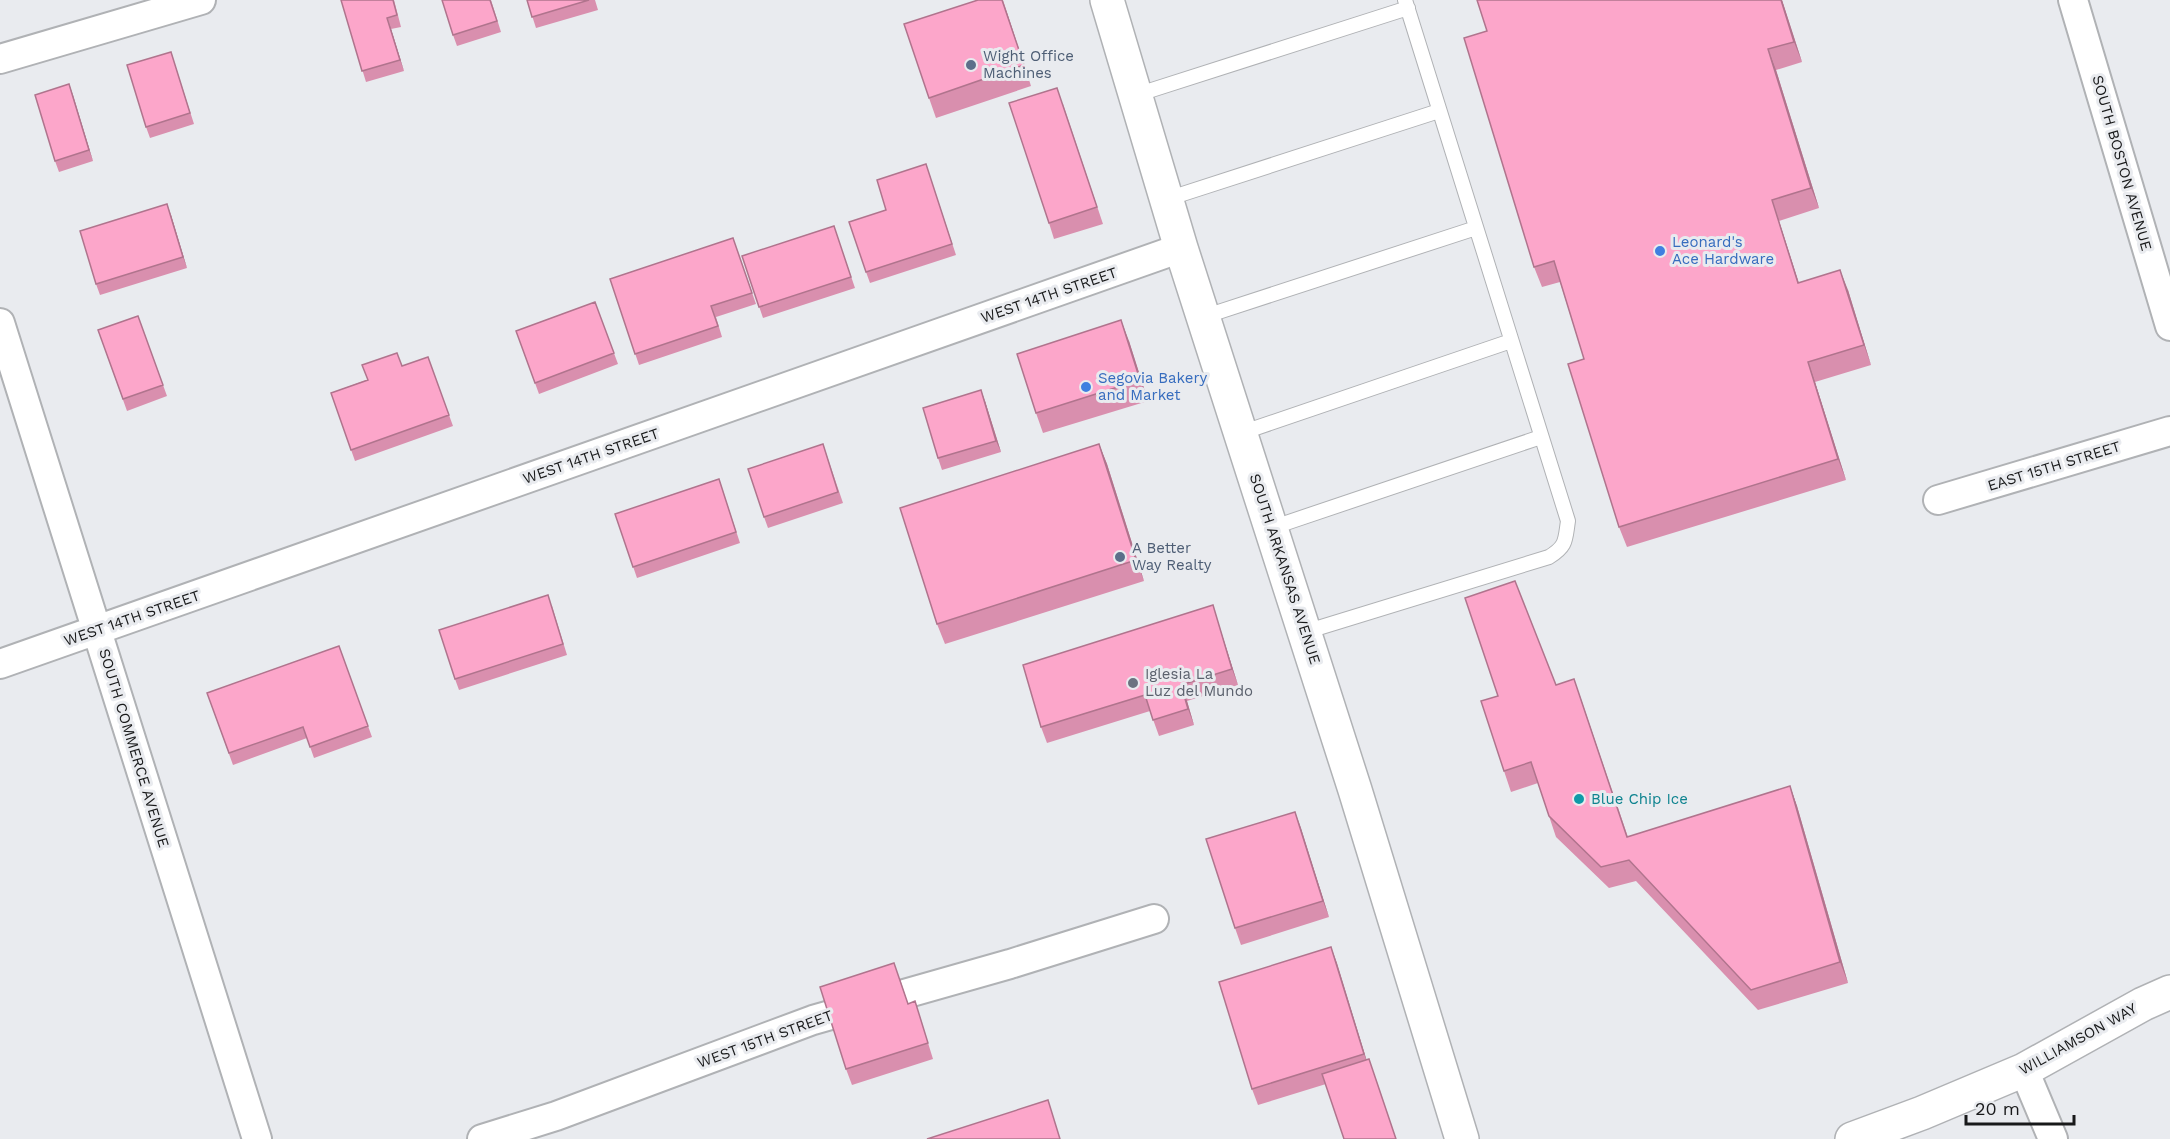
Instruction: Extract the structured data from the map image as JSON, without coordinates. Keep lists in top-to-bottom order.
{
  "streets": {
    "main road": ["SOUTH ARKANSAS AVENUE", "WILLIAMSON WAY"],
    "street": [
      "SOUTH BOSTON AVENUE",
      "WEST 14TH STREET",
      "EAST 15TH STREET",
      "SOUTH COMMERCE AVENUE",
      "WEST 15TH STREET"
    ]
  },
  "crossings": [
    ["WEST 14TH STREET", "SOUTH ARKANSAS AVENUE"],
    ["WEST 14TH STREET", "SOUTH COMMERCE AVENUE"]
  ],
  "places": [
    "Wight Office Machines",
    "Leonard's Ace Hardware",
    "Segovia Bakery and Market",
    "A Better Way Realty",
    "Iglesia La Luz del Mundo",
    "Blue Chip Ice"
  ],
  "scale_bar": "20 m"
}
